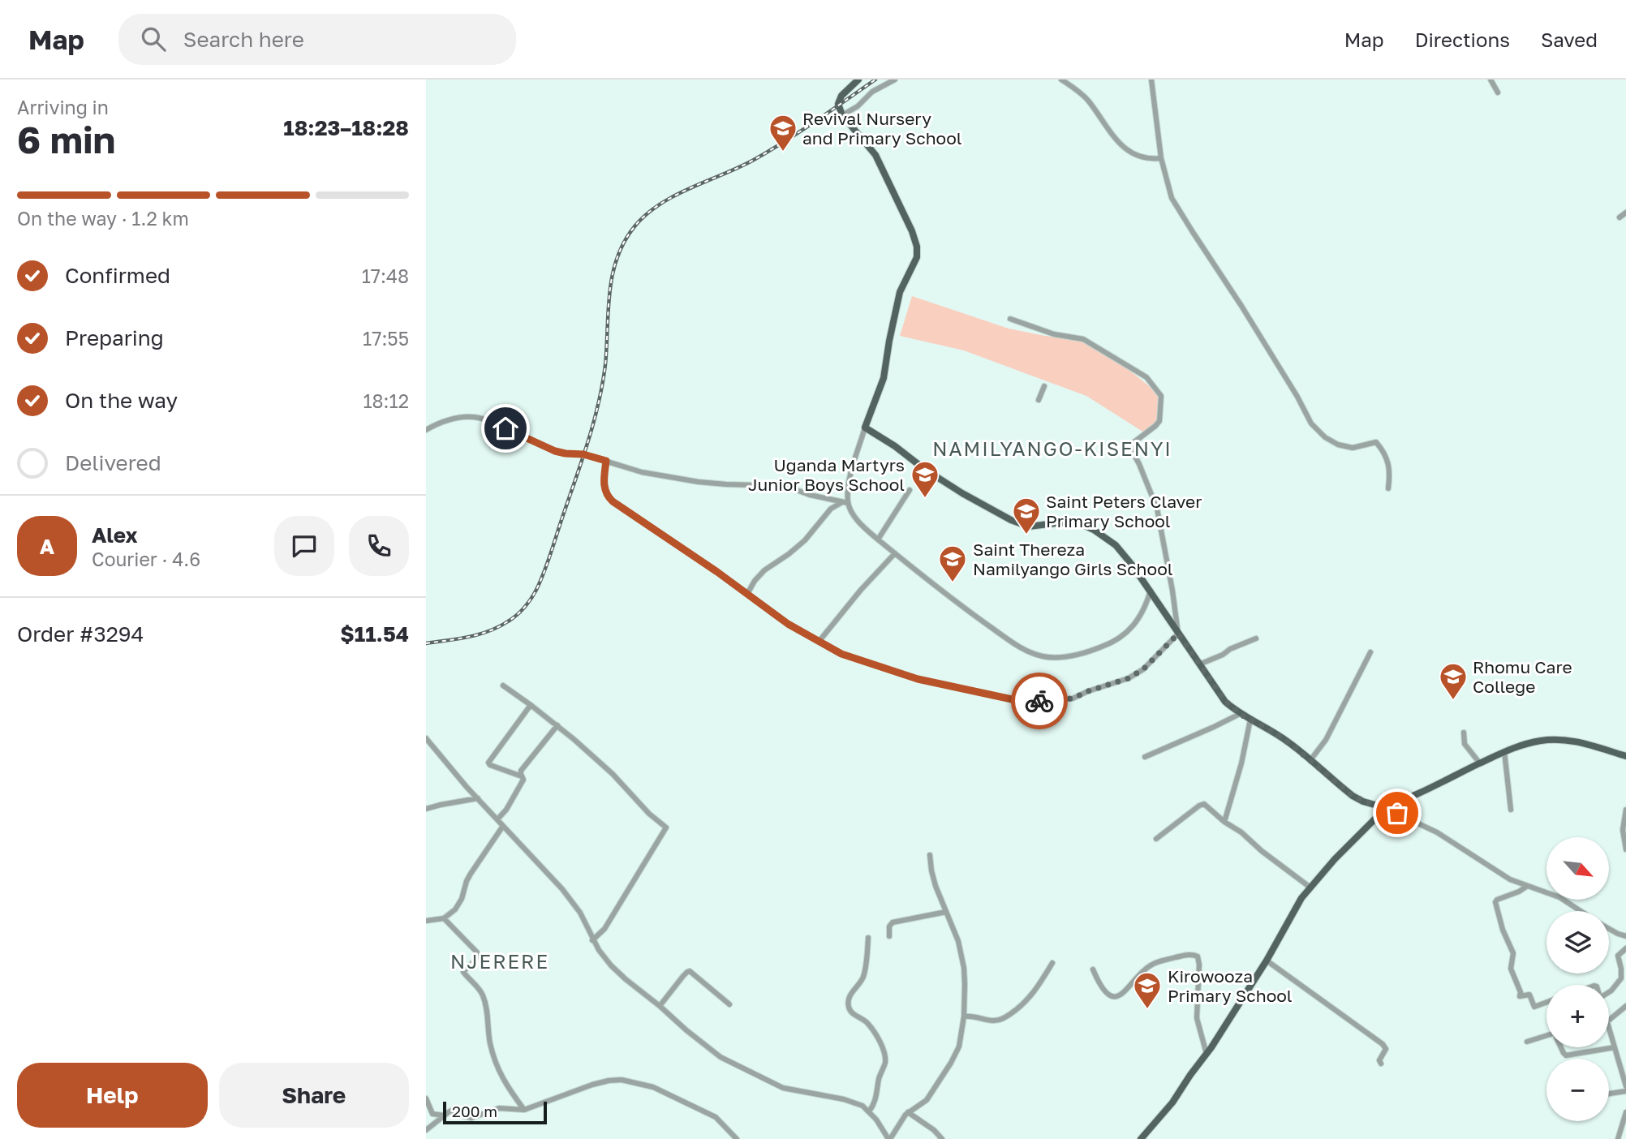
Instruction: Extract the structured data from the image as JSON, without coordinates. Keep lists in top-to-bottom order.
{
  "districts": ["NAMILYANGO-KISENYI", "NJERERE"],
  "places": {
    "school or university": [
      "Revival Nursery and Primary School",
      "Uganda Martyrs Junior Boys School",
      "Saint Peters Claver Primary School",
      "Saint Thereza Namilyango Girls School",
      "Rhomu Care College",
      "Kirowooza Primary School"
    ]
  },
  "scale_bar": "200 m",
  "north": "bottom right",
  "page": {
    "header": "Map",
    "search": "Search here",
    "nav": ["Map", "Directions", "Saved"],
    "heading": ["6 min", "Arriving in", "18:23–18:28"],
    "panel": [
      "Alex",
      "Courier · 4.6",
      "Order #3294",
      "$11.54"
    ],
    "bar": "On the way · 1.2 km",
    "list": [
      ["Confirmed", "17:48"],
      ["Preparing", "17:55"],
      ["On the way", "18:12"],
      "Delivered"
    ],
    "round": "A",
    "map_buttons": ["+", "−"],
    "buttons": ["Help", "Share"],
    "scale": "200 m"
  }
}
